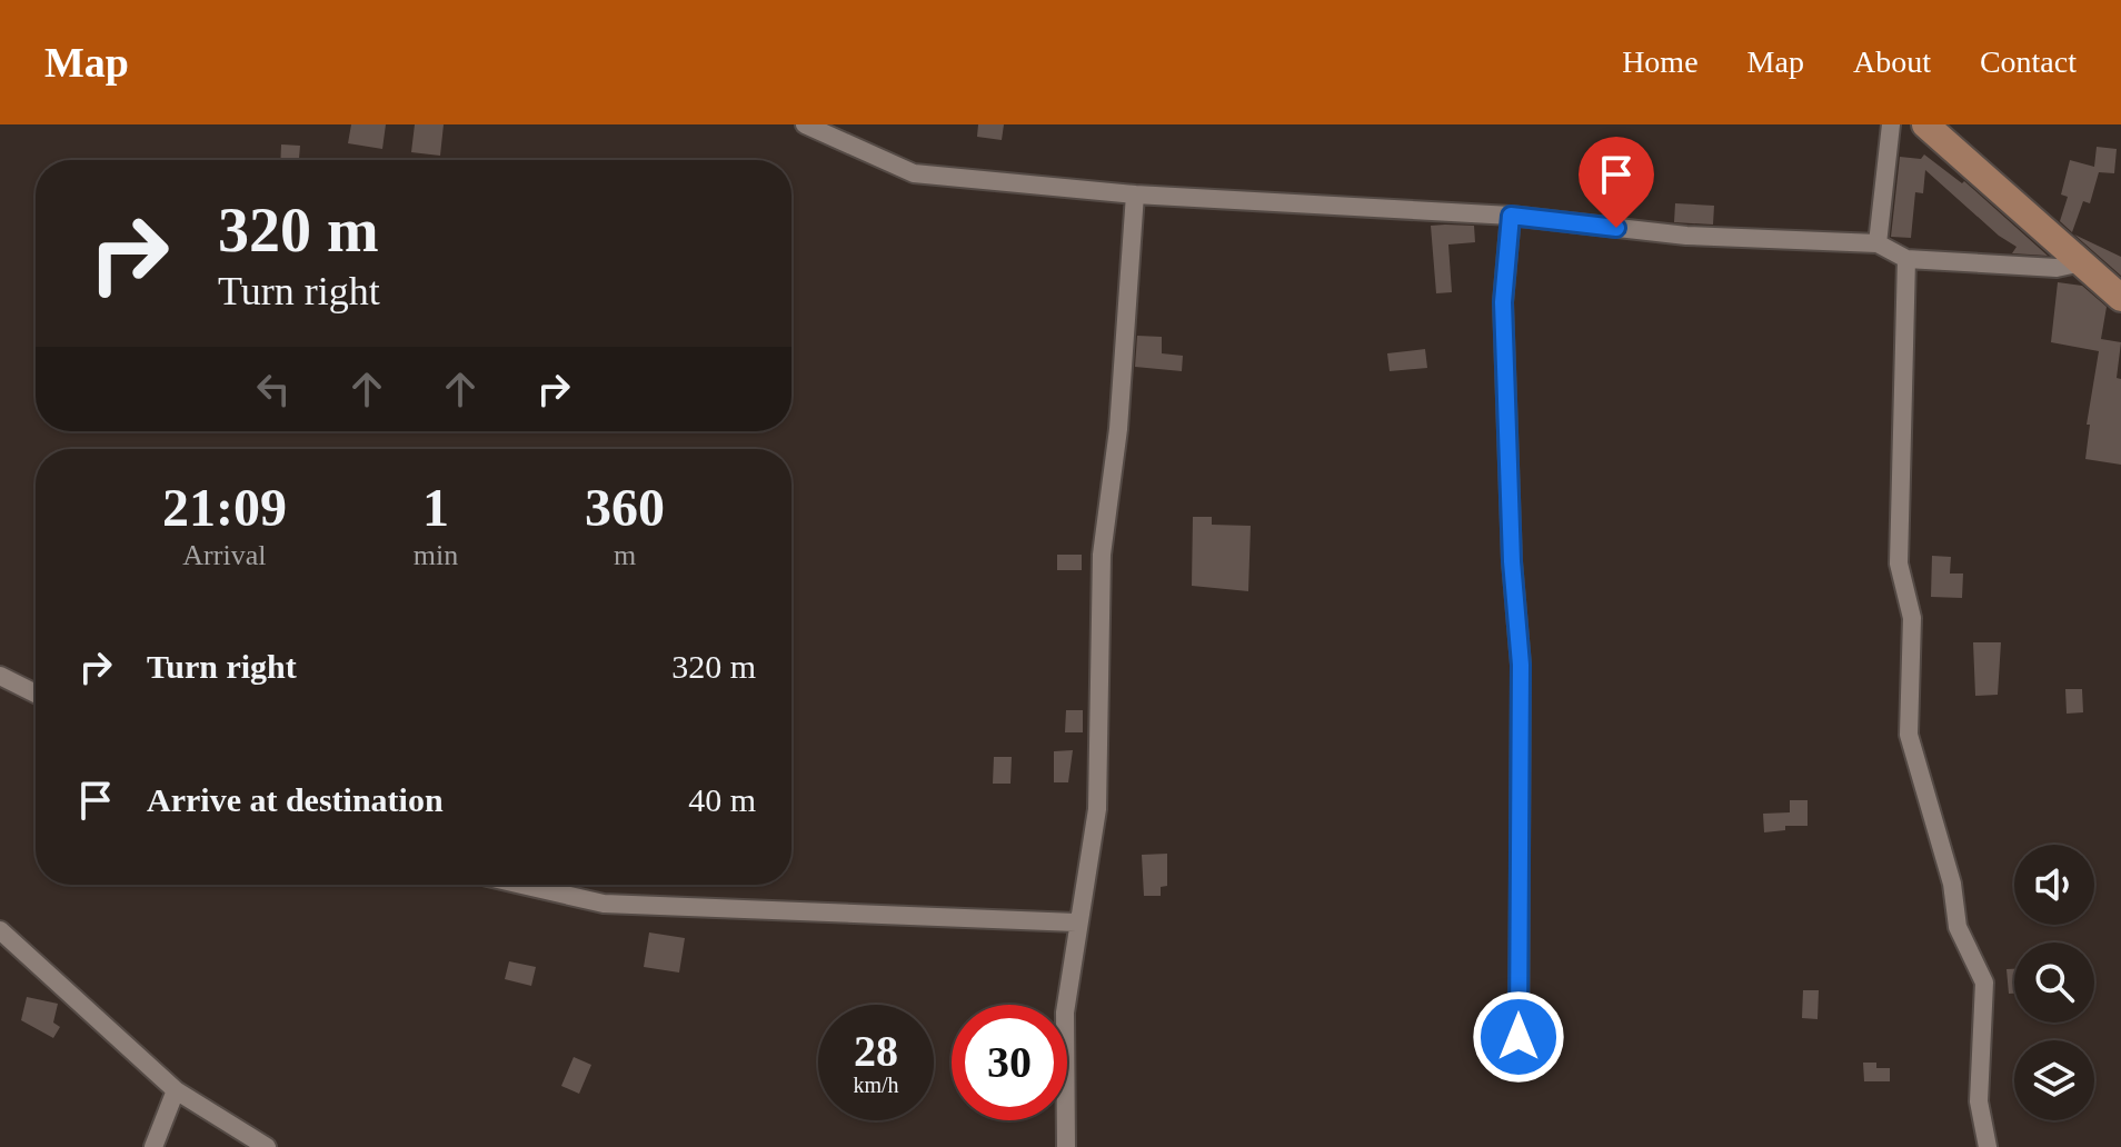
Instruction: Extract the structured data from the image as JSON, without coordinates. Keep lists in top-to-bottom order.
{
  "page": {
    "header": "Map",
    "nav": [
      "Home",
      "Map",
      "About",
      "Contact"
    ],
    "turn": ["320 m", "Turn right"],
    "eta": [
      "21:09",
      "Arrival",
      "1",
      "min",
      "360",
      "m"
    ],
    "list": [
      {
        "name": "Turn right",
        "value": "320 m"
      },
      {
        "name": "Arrive at destination",
        "value": "40 m"
      }
    ],
    "speed": "28 km/h",
    "limit": "30"
  }
}
